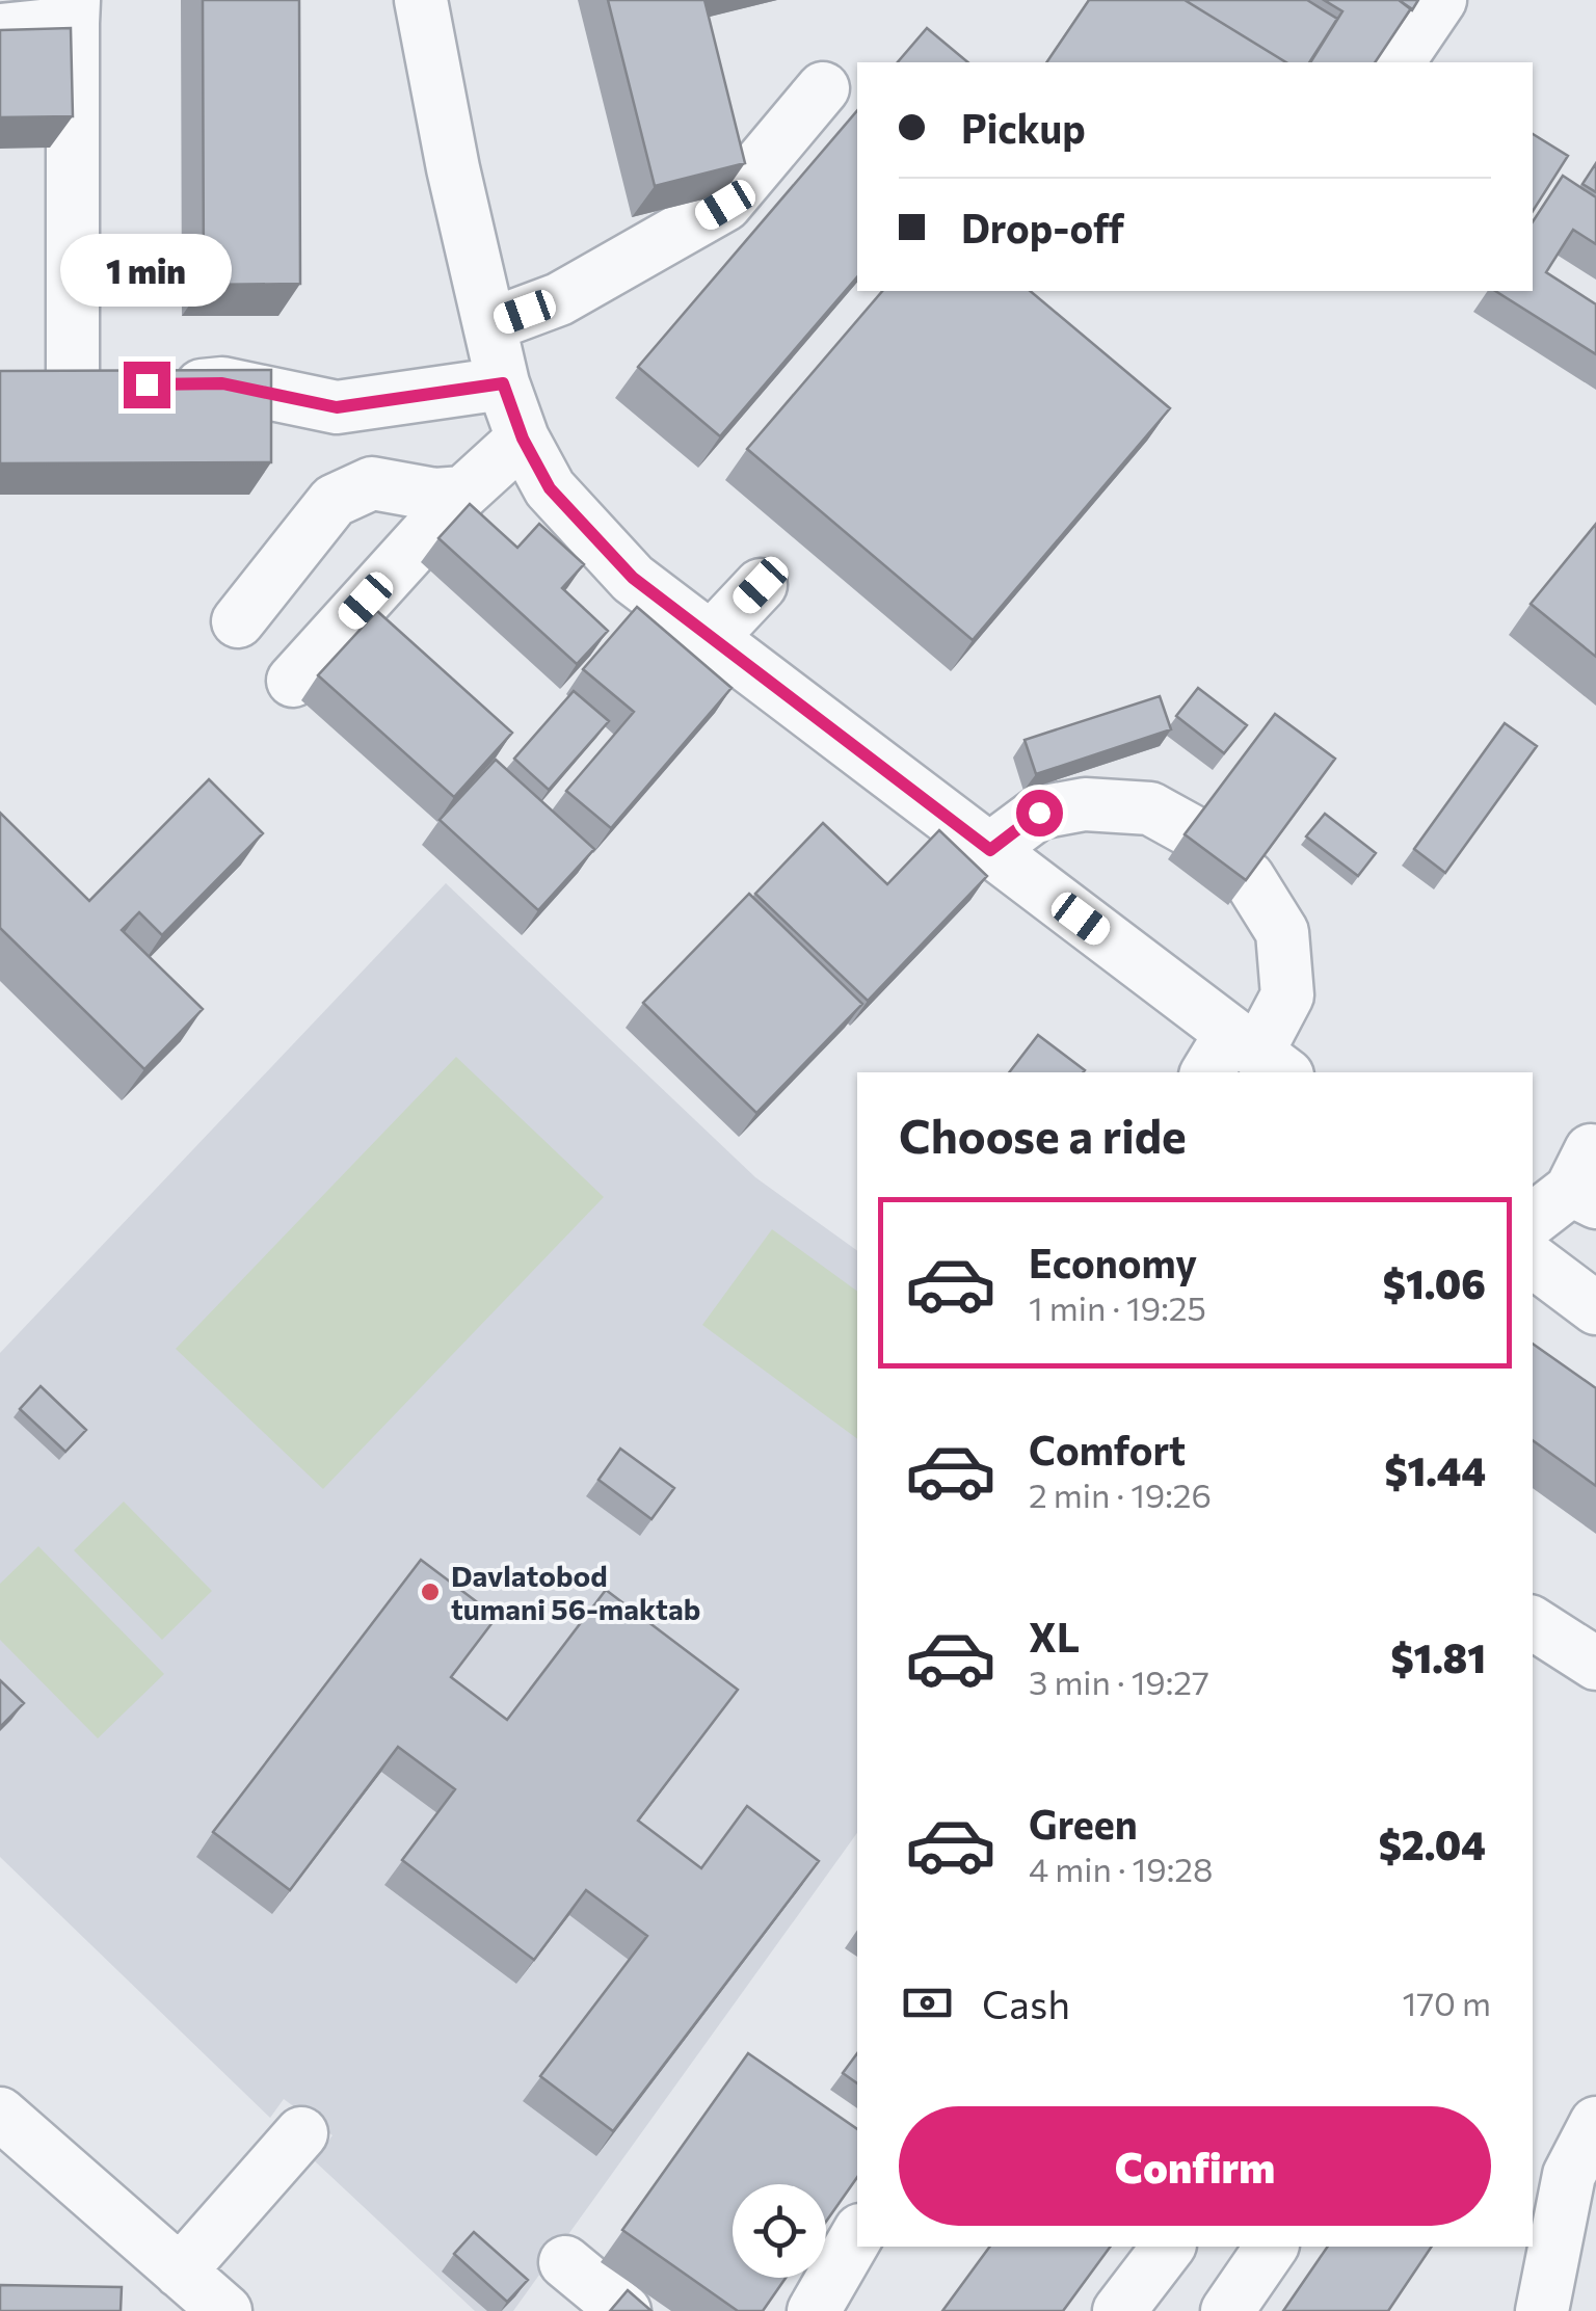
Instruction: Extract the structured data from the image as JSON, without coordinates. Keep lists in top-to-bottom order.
{
  "places": ["Davlatobod tumani 56-maktab"],
  "page": {
    "banner": ["Pickup", "Drop-off"],
    "bubble": "1 min",
    "heading": "Choose a ride",
    "list": [
      {
        "name": "Economy",
        "note": "1 min · 19:25",
        "value": "$1.06"
      },
      {
        "name": "Comfort",
        "note": "2 min · 19:26",
        "value": "$1.44"
      },
      {
        "name": "XL",
        "note": "3 min · 19:27",
        "value": "$1.81"
      },
      {
        "name": "Green",
        "note": "4 min · 19:28",
        "value": "$2.04"
      }
    ],
    "pay": ["Cash", "170 m"],
    "buttons": "Confirm"
  }
}
